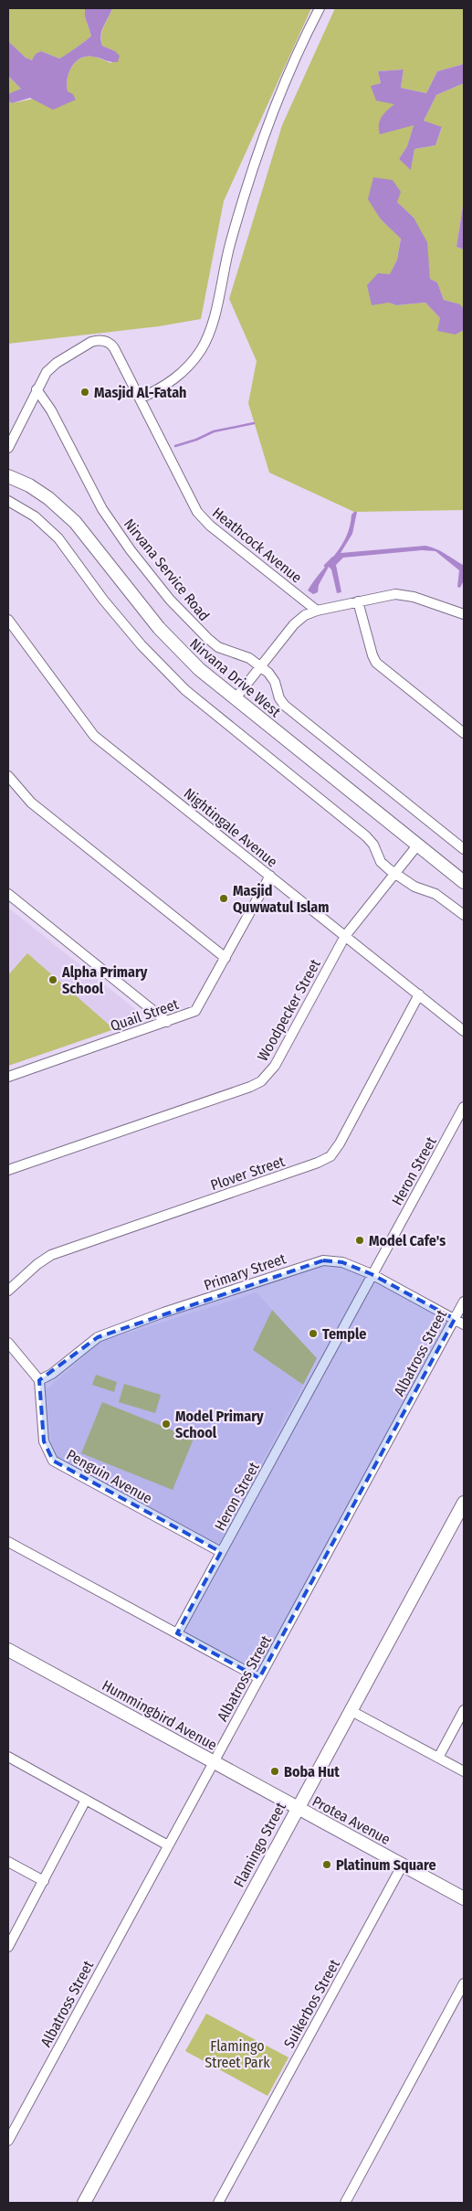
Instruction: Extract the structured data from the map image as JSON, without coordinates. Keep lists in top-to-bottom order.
{
  "streets": {
    "street": [
      "Heathcock Avenue",
      "Nirvana Service Road",
      "Nirvana Drive West",
      "Nightingale Avenue",
      "Woodpecker Street",
      "Quail Street",
      "Heron Street",
      "Plover Street",
      "Primary Street",
      "Albatross Street",
      "Penguin Avenue",
      "Hummingbird Avenue",
      "Protea Avenue",
      "Flamingo Street",
      "Suikerbos Street"
    ]
  },
  "crossings": [
    ["Heathcock Avenue", "Nirvana Service Road"],
    ["Nirvana Drive West", "Woodpecker Street"],
    ["Nightingale Avenue", "Woodpecker Street"],
    ["Nightingale Avenue", "Quail Street"],
    ["Nightingale Avenue", "Plover Street"],
    ["Heron Street", "Primary Street"],
    ["Heron Street", "Penguin Avenue"],
    ["Primary Street", "Albatross Street"],
    ["Primary Street", "Penguin Avenue"],
    ["Albatross Street", "Hummingbird Avenue"],
    ["Hummingbird Avenue", "Protea Avenue"],
    ["Hummingbird Avenue", "Flamingo Street"],
    ["Protea Avenue", "Flamingo Street"],
    ["Protea Avenue", "Suikerbos Street"]
  ],
  "parks": ["Flamingo Street Park"],
  "places": [
    "Masjid Al-Fatah",
    "Masjid Quwwatul Islam",
    "Alpha Primary School",
    "Model Cafe's",
    "Temple",
    "Model Primary School",
    "Boba Hut",
    "Platinum Square"
  ]
}
